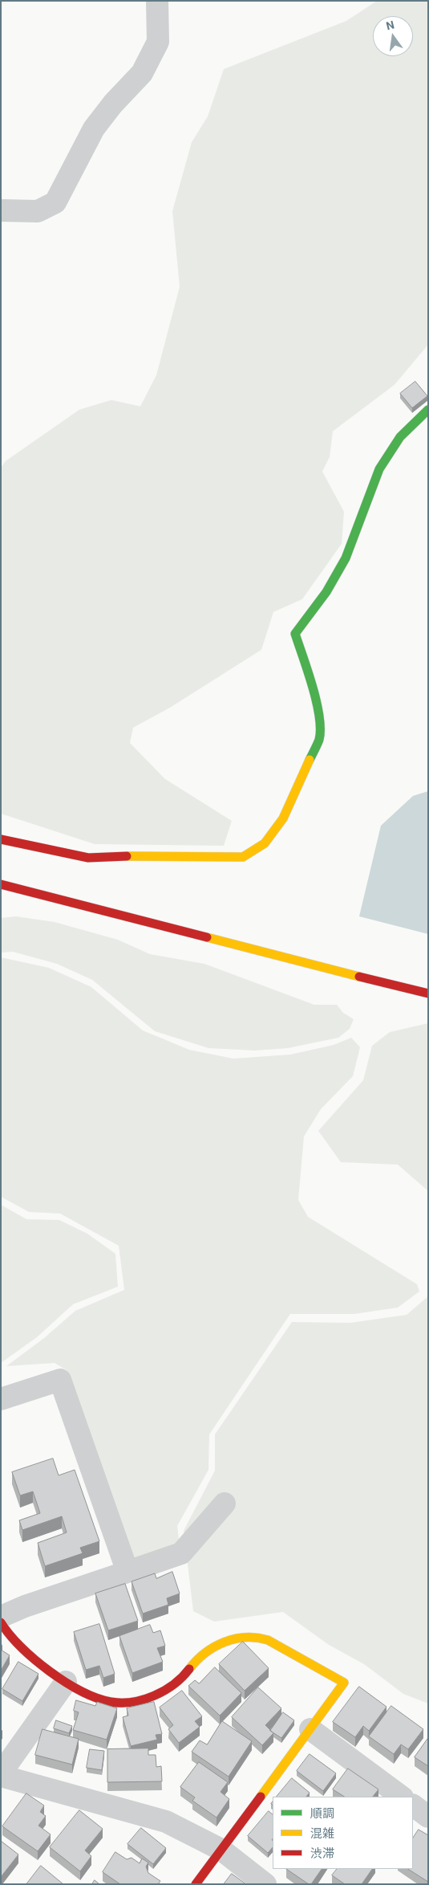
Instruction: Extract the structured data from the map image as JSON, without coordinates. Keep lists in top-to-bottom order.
{
  "legend": ["順調", "混雑", "渋滞"],
  "north": "top"
}
